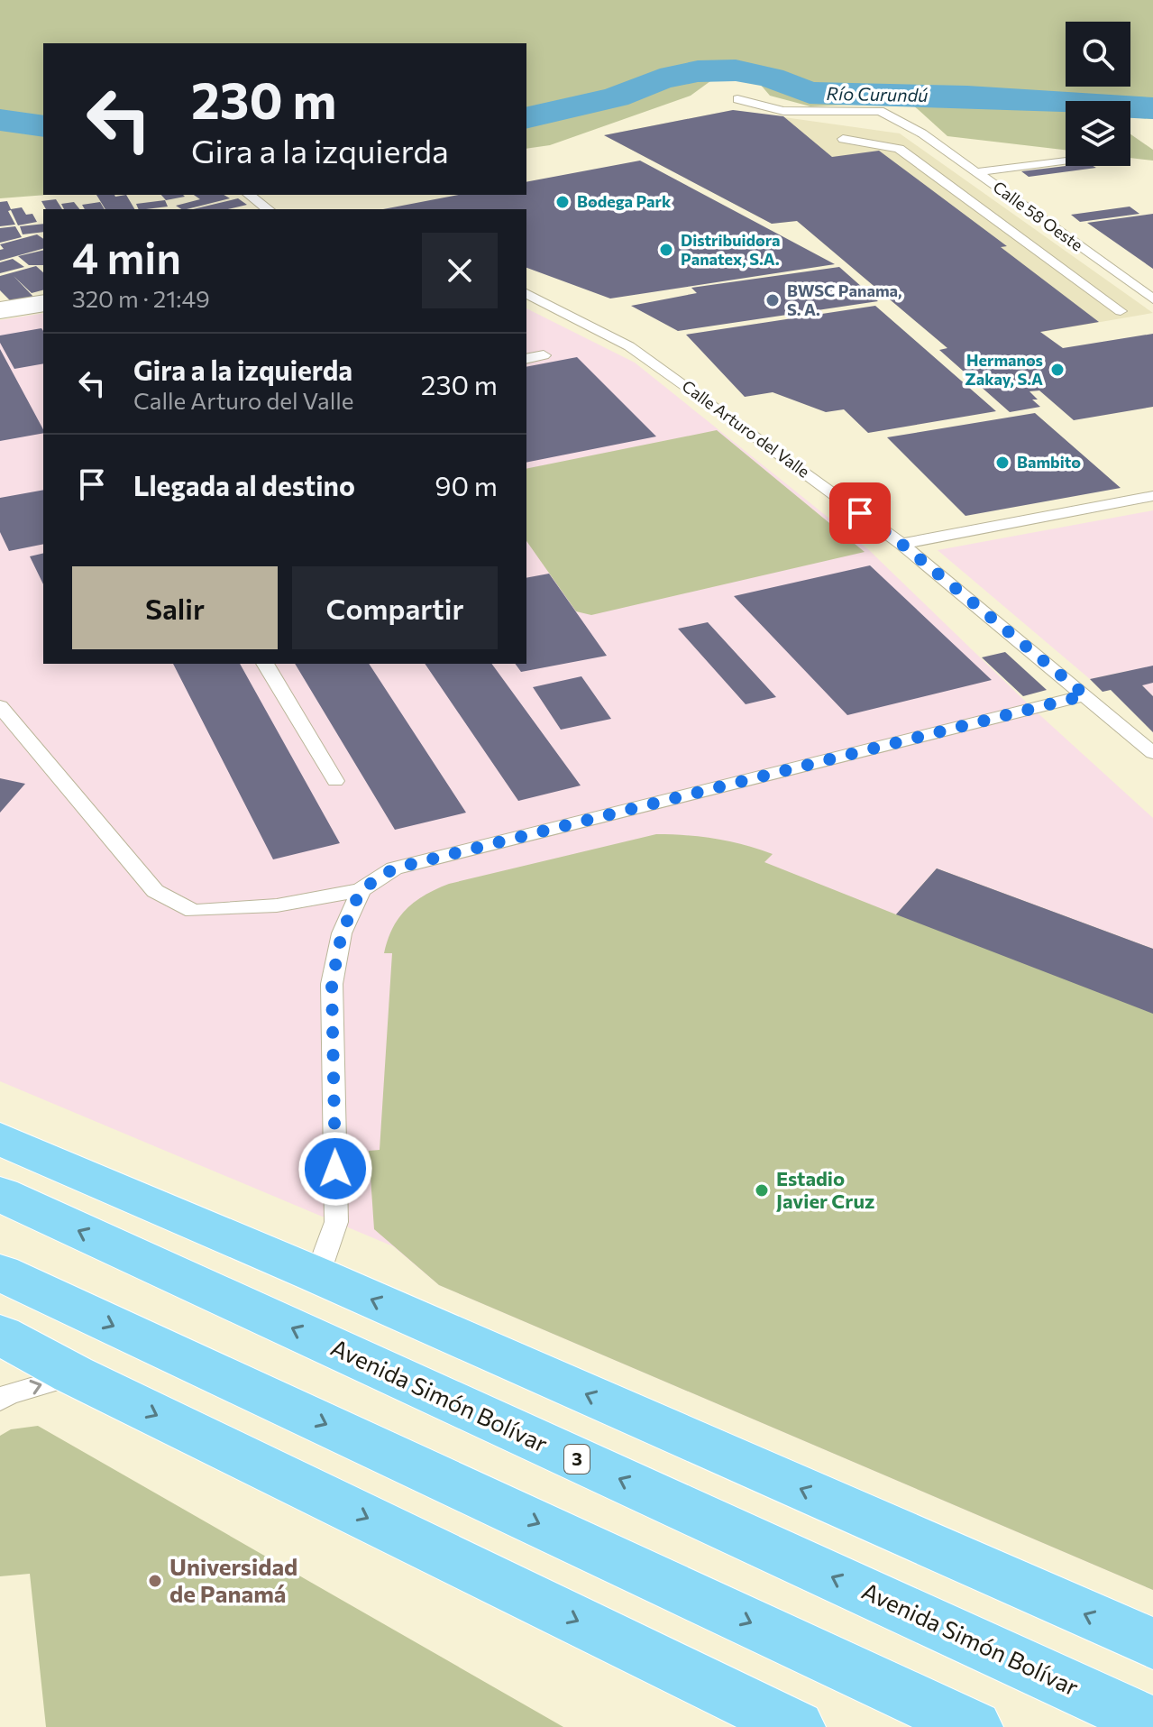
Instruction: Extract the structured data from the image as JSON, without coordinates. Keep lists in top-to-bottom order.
{
  "streets": {
    "main road": ["Avenida Simón Bolívar", "3"],
    "lane": ["Calle 58 Oeste", "Calle Arturo del Valle"]
  },
  "water": ["Río Curundú"],
  "places": [
    "Bodega Park",
    "Distribuidora Panatex, S.A.",
    "BWSC Panama, S. A.",
    "Hermanos Zakay, S.A",
    "Bambito",
    "Estadio Javier Cruz",
    "Universidad de Panamá"
  ],
  "page": {
    "turn": ["230 m", "Gira a la izquierda"],
    "heading": ["4 min", "320 m · 21:49"],
    "list": [
      {
        "name": "Gira a la izquierda",
        "note": "Calle Arturo del Valle",
        "value": "230 m"
      },
      {
        "name": "Llegada al destino",
        "value": "90 m"
      }
    ],
    "buttons": ["Salir", "Compartir"]
  }
}
